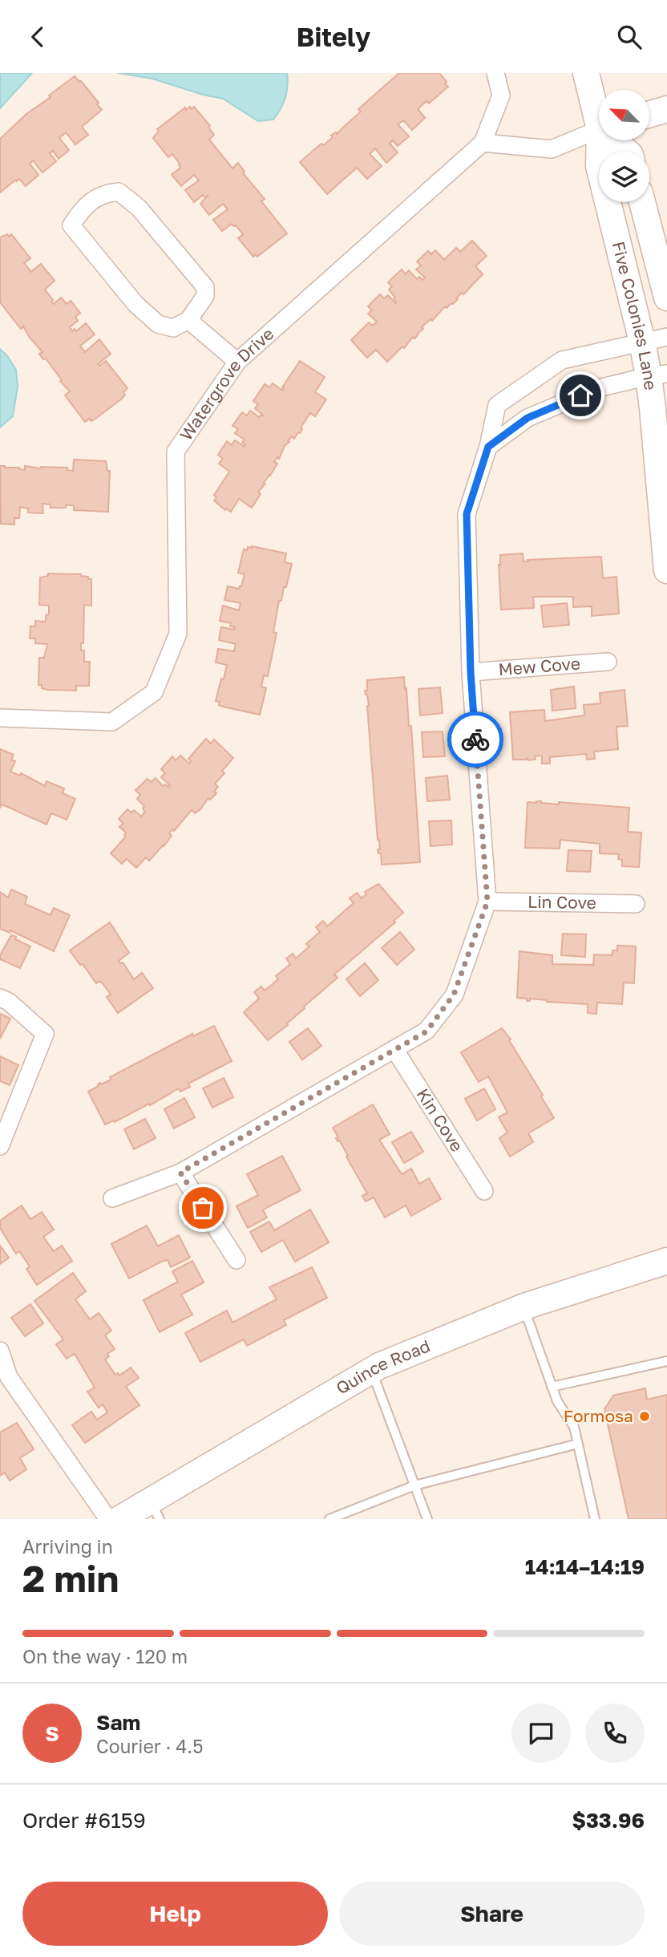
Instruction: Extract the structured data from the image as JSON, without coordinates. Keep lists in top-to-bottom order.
{
  "streets": {
    "street": [
      "Five Colonies Lane",
      "Watergrove Drive",
      "Mew Cove",
      "Lin Cove",
      "Kin Cove",
      "Quince Road"
    ]
  },
  "places": ["Formosa"],
  "north": "top left",
  "page": {
    "header": "Bitely",
    "heading": ["2 min", "Arriving in", "14:14–14:19"],
    "panel": [
      "Sam",
      "Courier · 4.5",
      "Order #6159",
      "$33.96"
    ],
    "bar": "On the way · 120 m",
    "round": "S",
    "buttons": ["Help", "Share"]
  }
}
